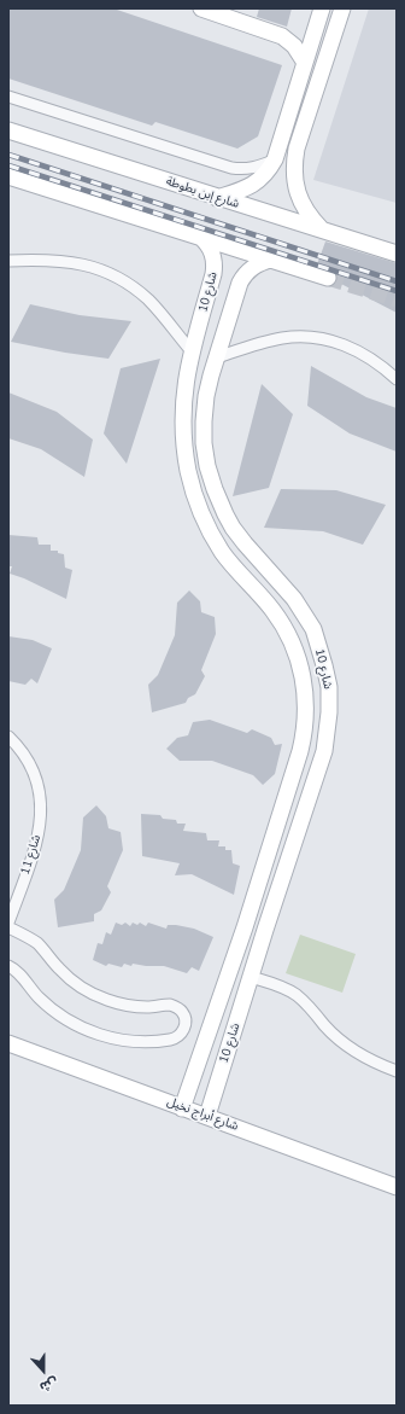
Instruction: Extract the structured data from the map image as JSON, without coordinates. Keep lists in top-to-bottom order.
{
  "streets": {
    "street": [
      "شارع إبن بطوطة",
      "شارع 10",
      "شارع 11",
      "شارع أبراج نخيل"
    ]
  },
  "crossings": [
    ["شارع 10", "شارع أبراج نخيل"]
  ],
  "north": "bottom"
}
